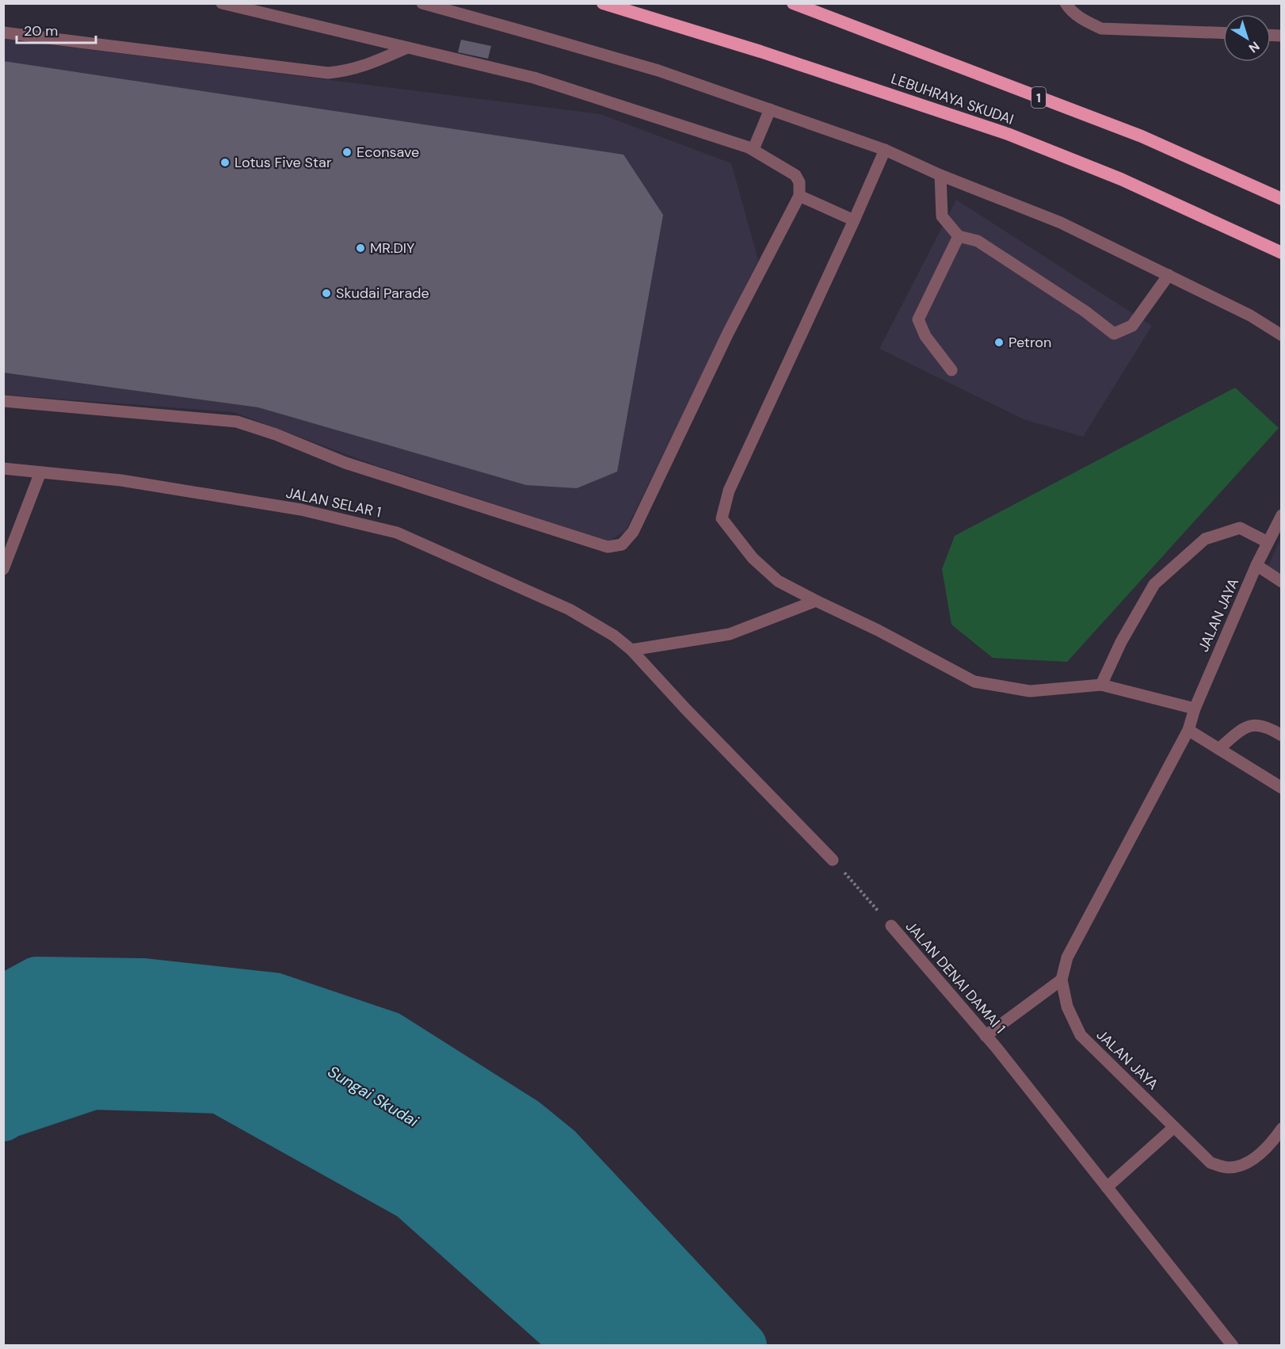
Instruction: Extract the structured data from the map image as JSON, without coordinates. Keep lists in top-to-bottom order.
{
  "streets": {
    "highway": ["1", "LEBUHRAYA SKUDAI"],
    "street": ["JALAN SELAR 1", "JALAN JAYA", "JALAN DENAI DAMAI 1"]
  },
  "water": ["Sungai Skudai"],
  "places": [
    "Econsave",
    "Lotus Five Star",
    "MR.DIY",
    "Skudai Parade",
    "Petron"
  ],
  "scale_bar": "20 m",
  "north": "bottom right"
}
